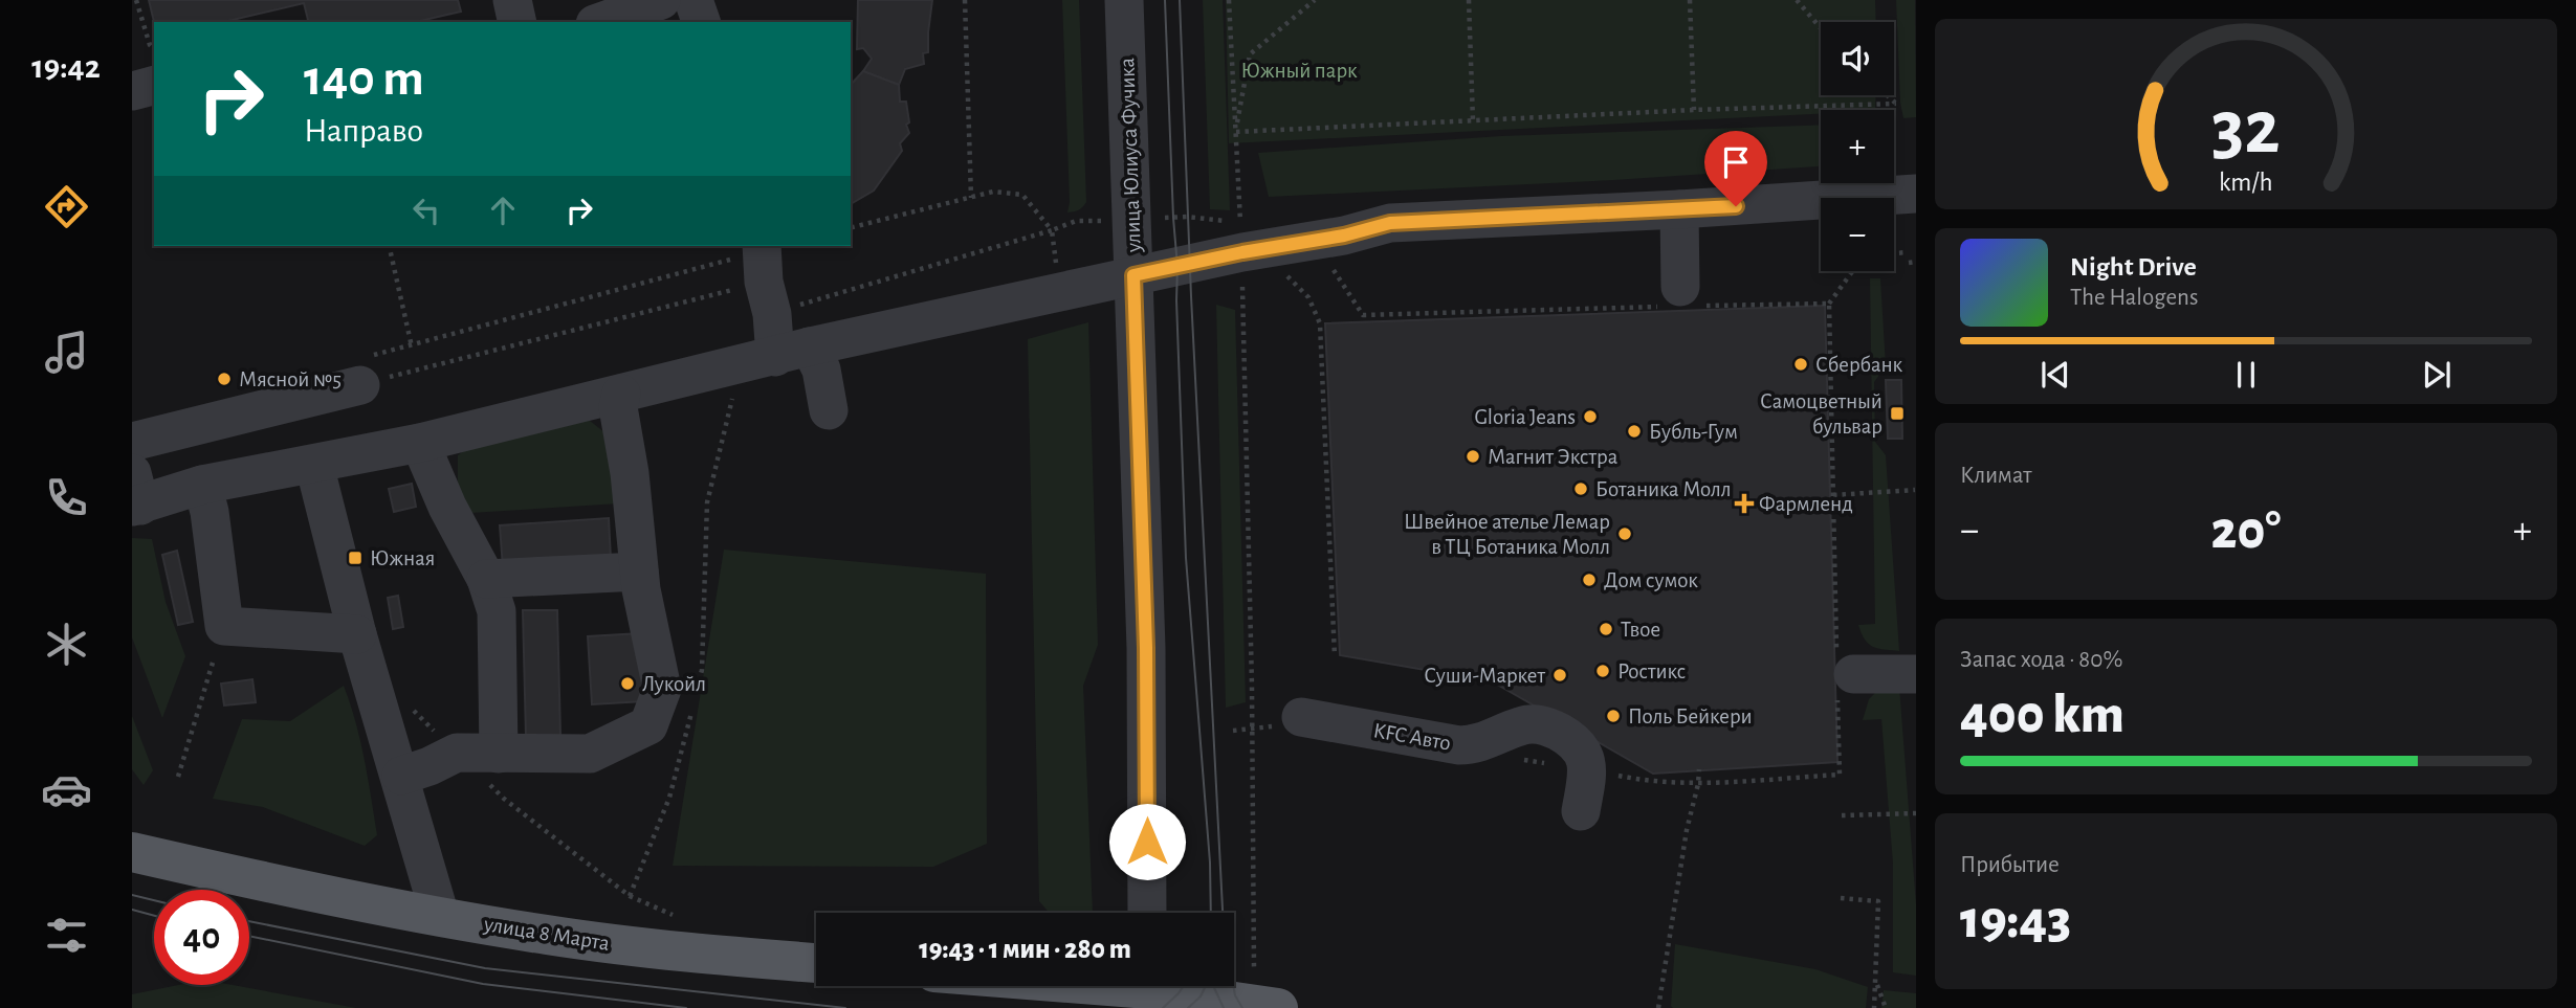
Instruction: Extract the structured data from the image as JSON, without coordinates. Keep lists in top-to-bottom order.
{
  "streets": {
    "main road": ["улица 8 Марта"],
    "street": ["улица Юлиуса Фучика", "KFC Авто"]
  },
  "parks": ["Южный парк"],
  "places": {
    "other": [
      "Сбербанк",
      "Мясной №5",
      "Gloria Jeans",
      "Бубль-Гум",
      "Магнит Экстра",
      "Ботаника Молл",
      "Швейное ателье Лемар в ТЦ Ботаника Молл",
      "Дом сумок",
      "Твое",
      "Ростикс",
      "Суши-Маркет",
      "Лукойл",
      "Поль Бейкери"
    ],
    "transit": ["Самоцветный бульвар", "Южная"],
    "health": ["Фармленд"]
  },
  "page": {
    "tabs": "19:42",
    "map_buttons": ["+", "−"],
    "turn": ["140 m", "Направо"],
    "song": ["Night Drive", "The Halogens"],
    "tile": [
      "Климат",
      ["Запас хода · 80%", "400 km"],
      ["Прибытие", "19:43"]
    ],
    "heat": ["−", "20°", "+"],
    "limit": "40",
    "trip": "19:43 · 1 мин · 280 m",
    "gauge": ["32", "km/h"]
  }
}
